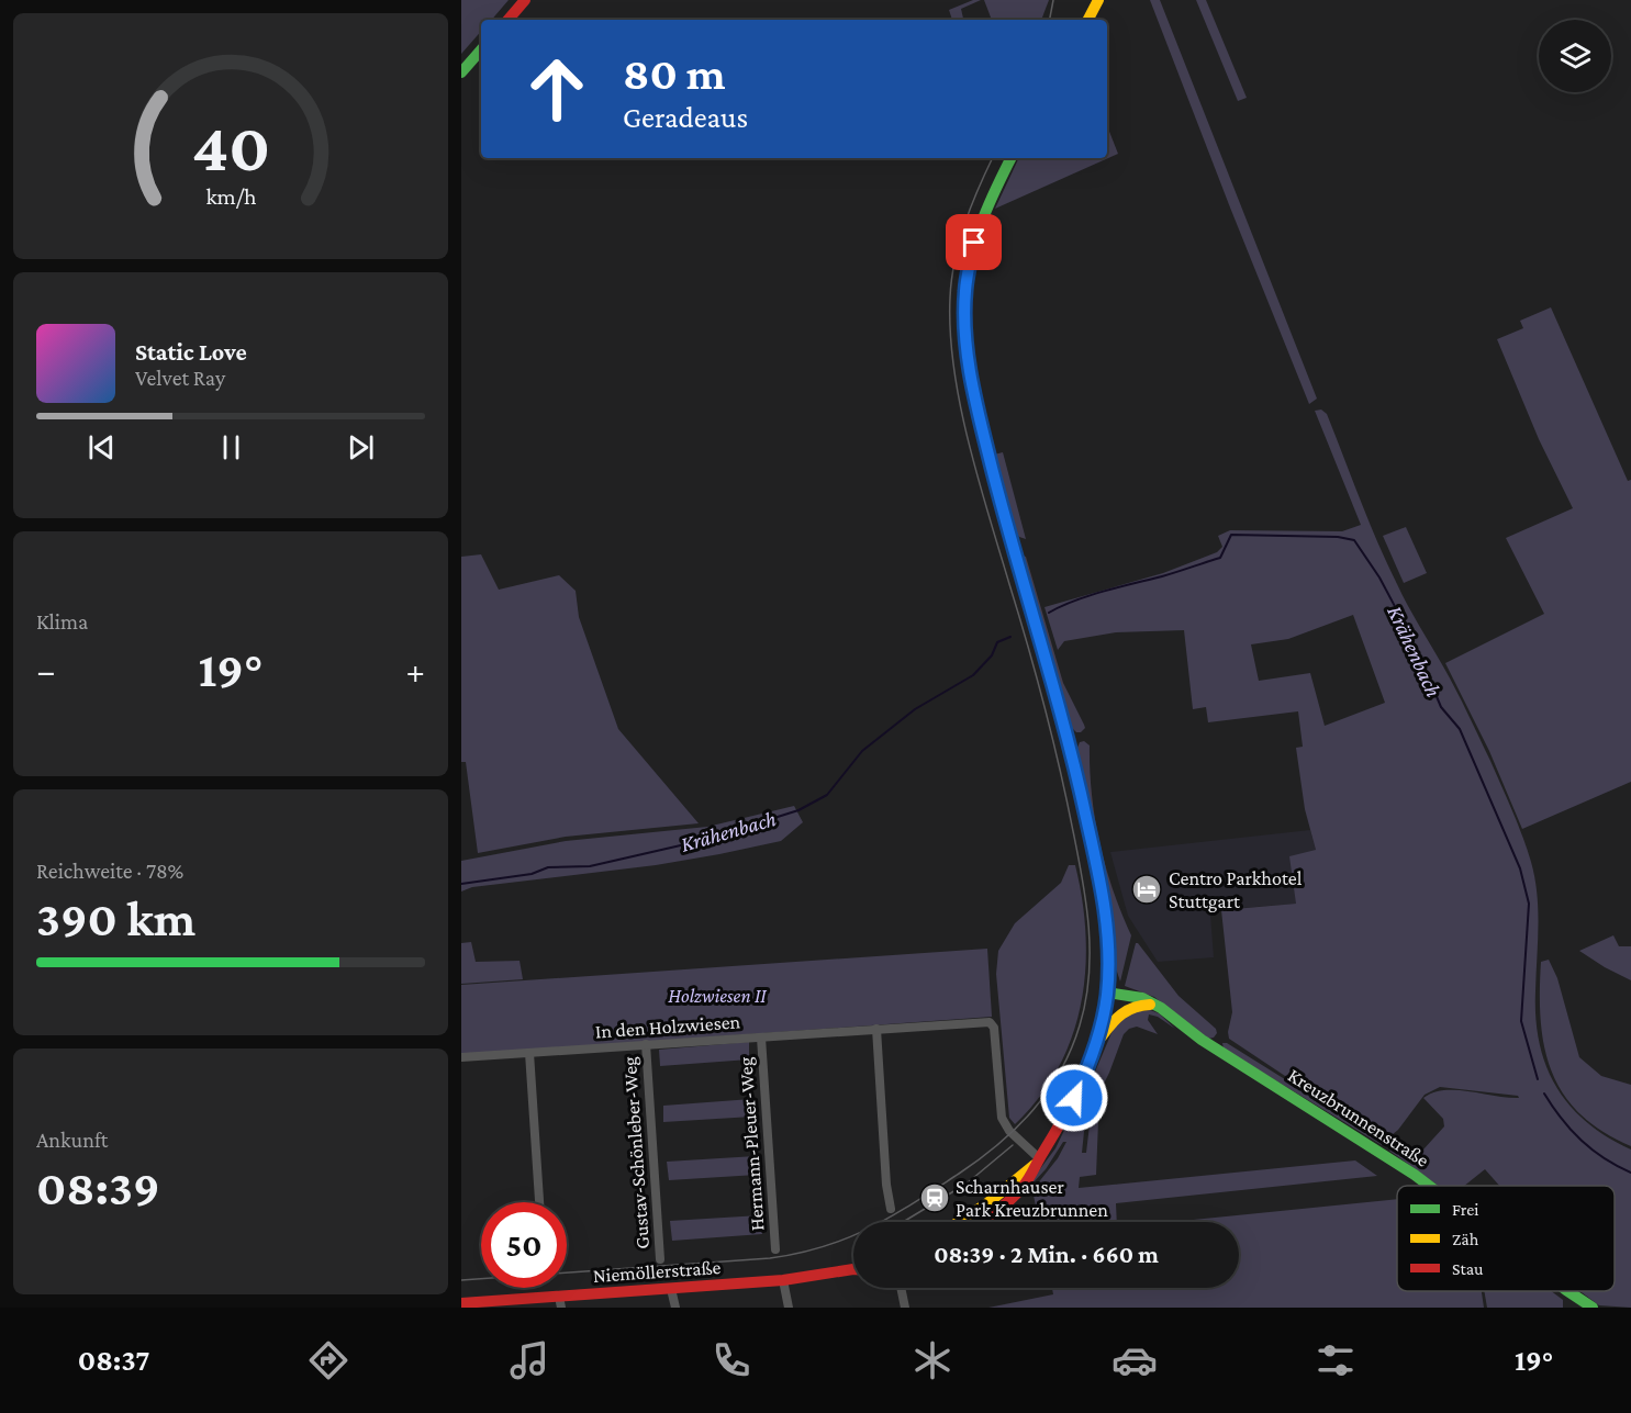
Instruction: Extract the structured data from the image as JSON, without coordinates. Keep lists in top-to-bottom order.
{
  "streets": {
    "main road": ["Kreuzbrunnenstraße", "Niemöllerstraße"],
    "street": ["In den Holzwiesen", "Hermann-Pleuer-Weg", "Gustav-Schönleber-Weg"]
  },
  "crossings": [
    ["In den Holzwiesen", "Hermann-Pleuer-Weg"],
    ["In den Holzwiesen", "Gustav-Schönleber-Weg"]
  ],
  "water": ["Krähenbach"],
  "parks": ["Holzwiesen II"],
  "places": {
    "hotel": ["Centro Parkhotel Stuttgart"],
    "station": ["Scharnhauser Park Kreuzbrunnen"]
  },
  "legend": ["Frei", "Zäh", "Stau"],
  "page": {
    "turn": ["80 m", "Geradeaus"],
    "song": ["Static Love", "Velvet Ray"],
    "tile": [
      "Klima",
      ["Reichweite · 78%", "390 km"],
      ["Ankunft", "08:39"]
    ],
    "heat": ["−", "19°", "+"],
    "limit": "50",
    "trip": "08:39 · 2 Min. · 660 m",
    "tabs": ["08:37", "19°"],
    "gauge": ["40", "km/h"]
  }
}
